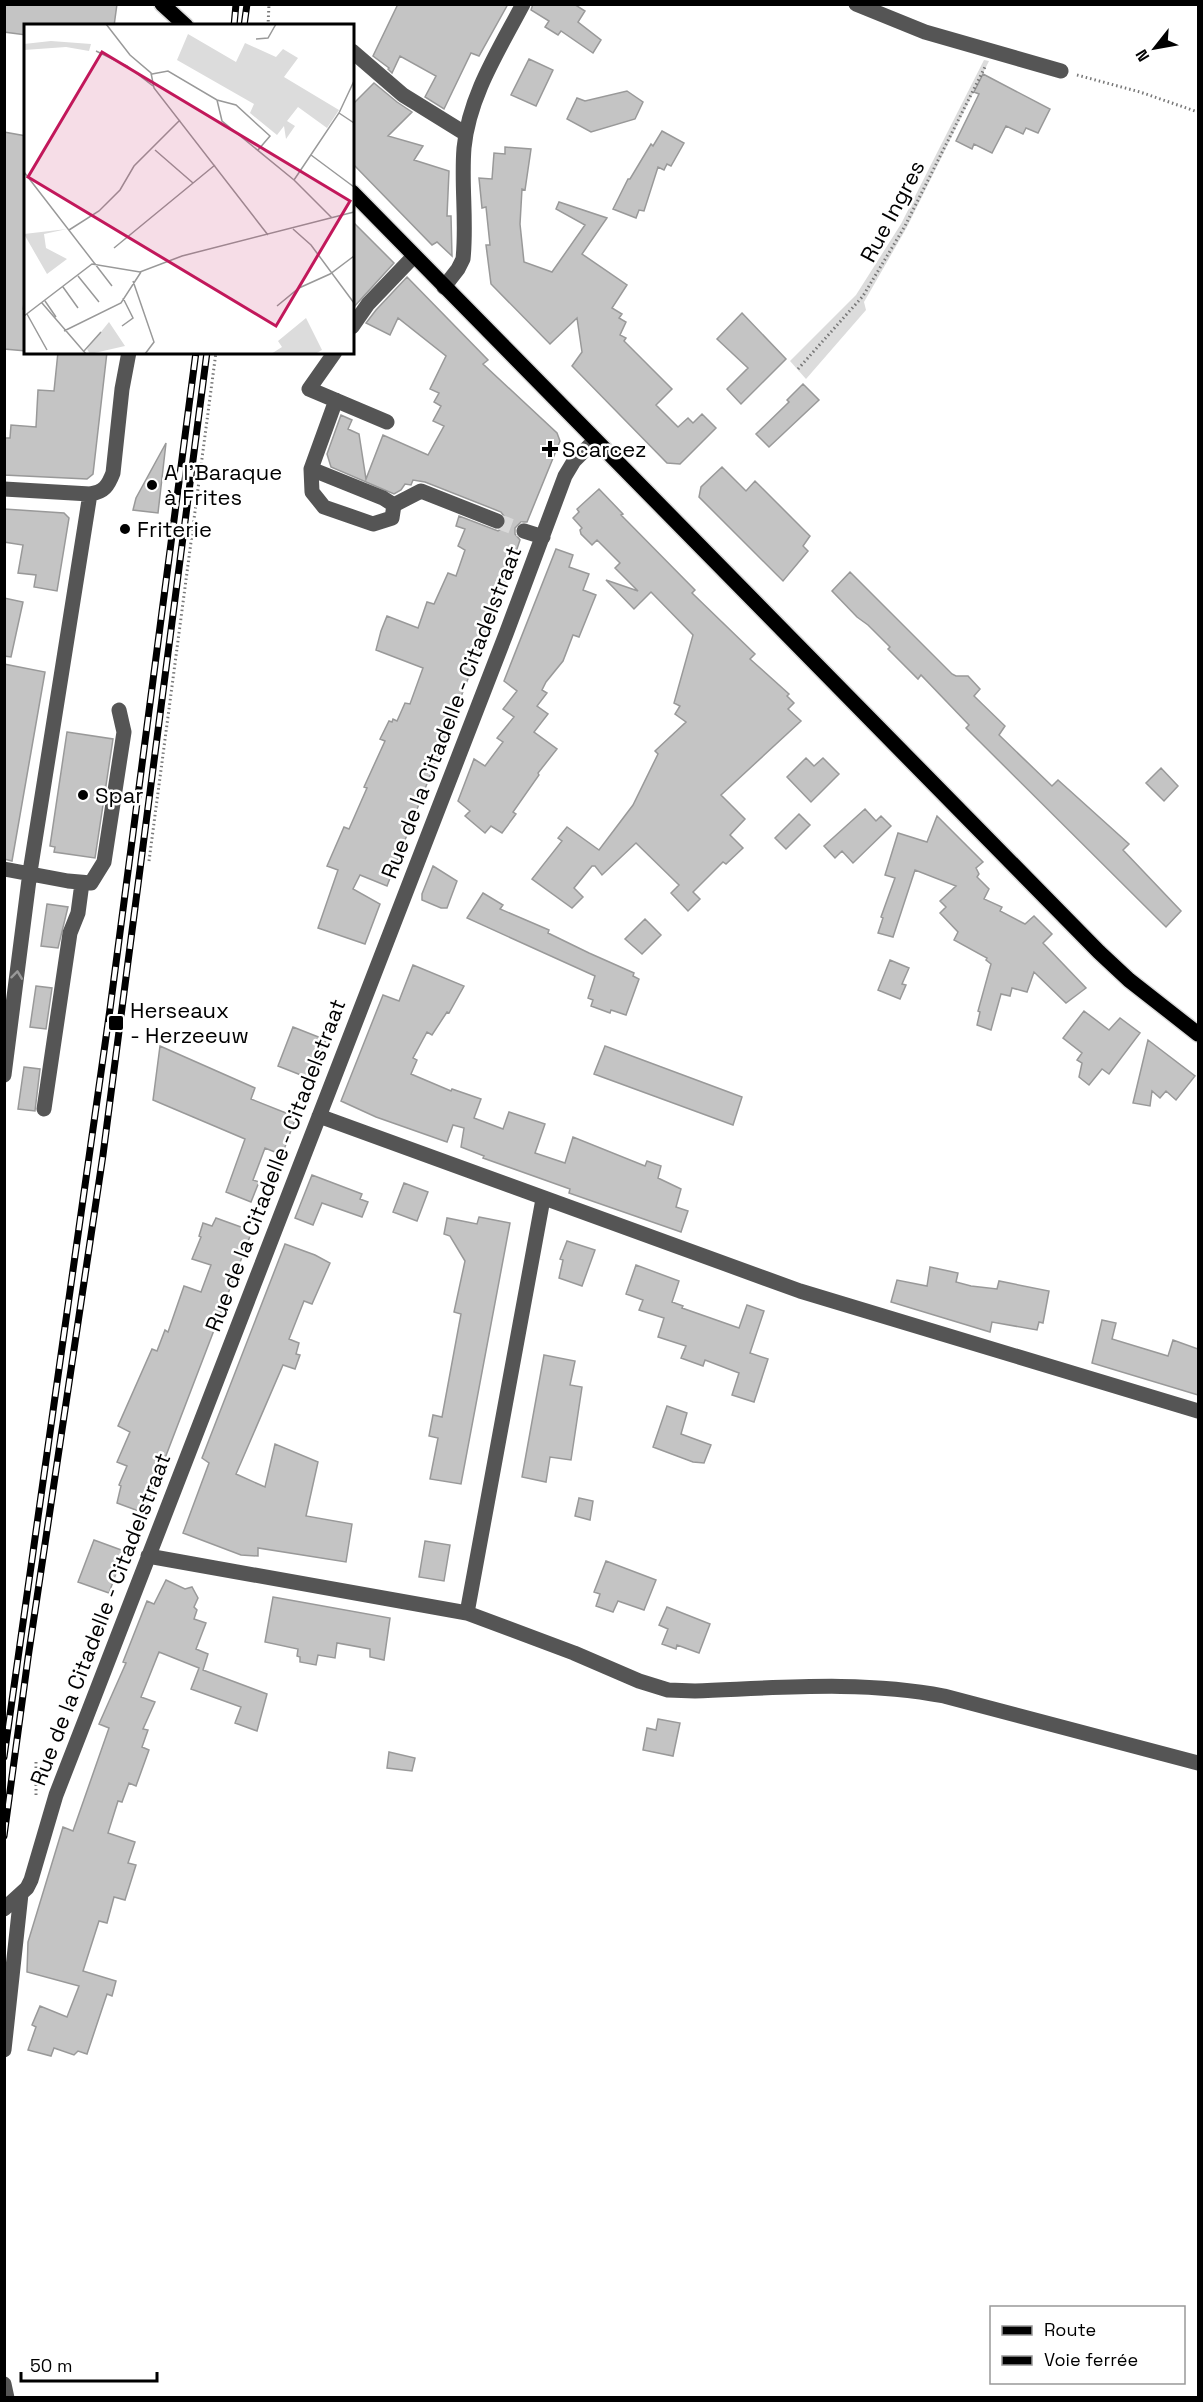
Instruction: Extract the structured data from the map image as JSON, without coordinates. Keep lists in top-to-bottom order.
{
  "streets": {
    "street": ["Rue de la Citadelle - Citadelstraat"],
    "path": ["Rue Ingres"]
  },
  "places": {
    "health": ["Scarcez"],
    "other": ["A l'Baraque à Frites", "Friterie", "Spar"],
    "transit": ["Herseaux - Herzeeuw"]
  },
  "legend": ["Route", "Voie ferrée"],
  "scale_bar": "50 m",
  "north": "bottom left"
}
